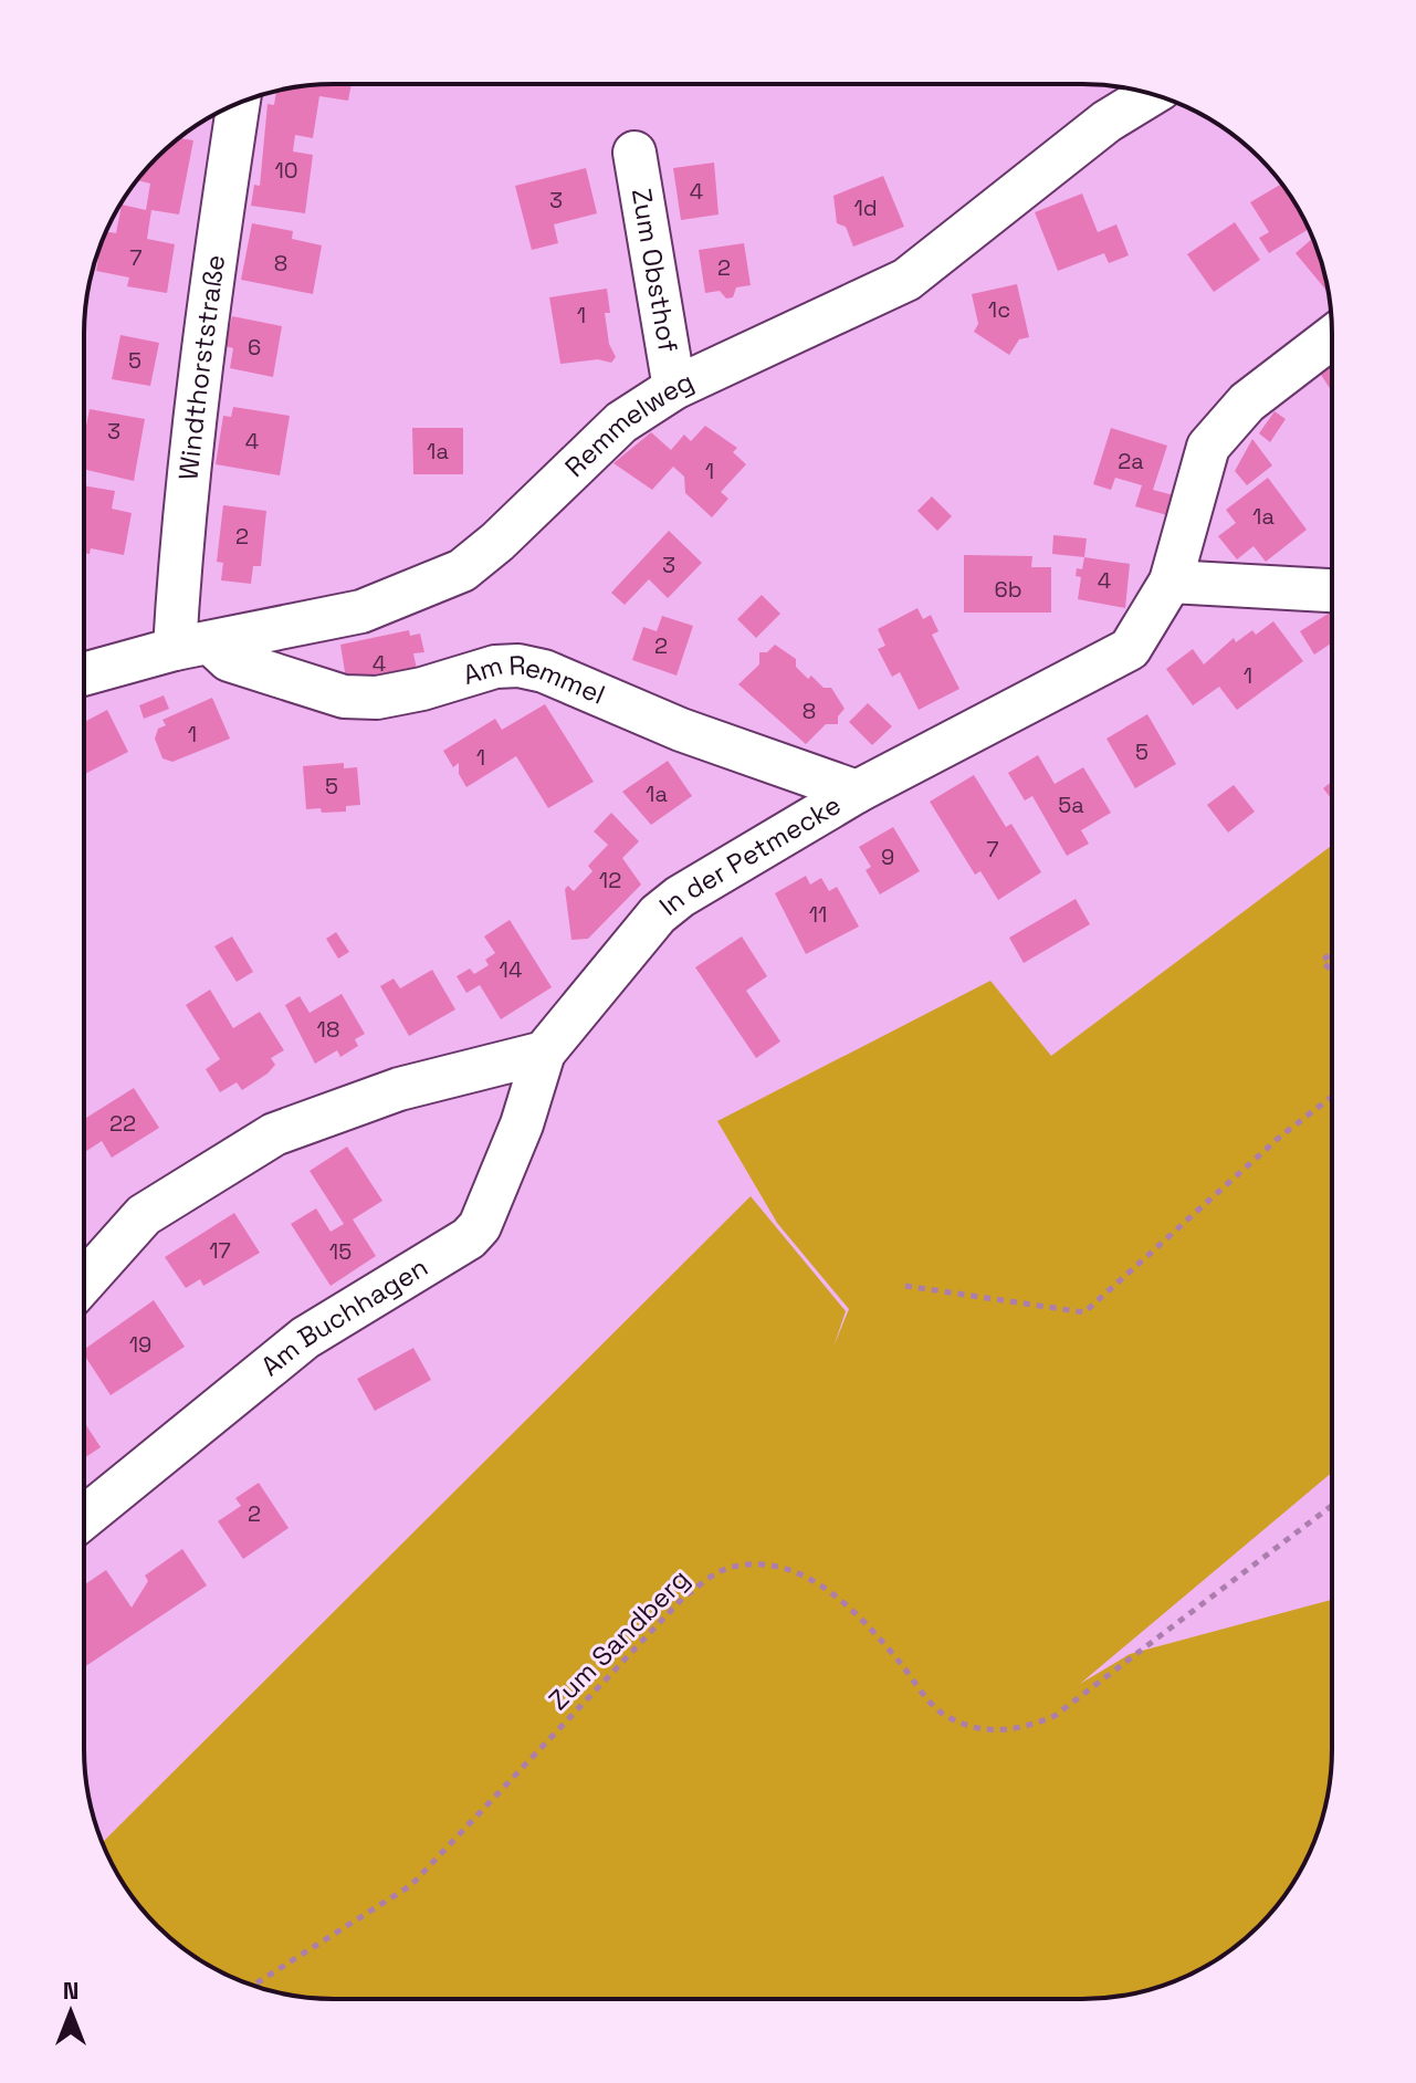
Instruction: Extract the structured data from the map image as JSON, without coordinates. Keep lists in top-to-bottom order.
{
  "streets": {
    "street": [
      "Zum Obsthof",
      "Windthorststraße",
      "Remmelweg",
      "Am Remmel",
      "In der Petmecke",
      "Am Buchhagen"
    ],
    "path": ["Zum Sandberg"]
  },
  "crossings": [
    ["Zum Obsthof", "Remmelweg"],
    ["Windthorststraße", "Remmelweg"],
    ["Windthorststraße", "Am Remmel"],
    ["Remmelweg", "Am Remmel"],
    ["Am Remmel", "In der Petmecke"],
    ["In der Petmecke", "Am Buchhagen"]
  ],
  "house_numbers": [
    "10",
    "4",
    "3",
    "1d",
    "7",
    "8",
    "2",
    "1c",
    "1",
    "6",
    "5",
    "3",
    "4",
    "1a",
    "2a",
    "1",
    "1a",
    "2",
    "3",
    "4",
    "6b",
    "2",
    "4",
    "1",
    "8",
    "1",
    "5",
    "1",
    "5",
    "1a",
    "5a",
    "7",
    "9",
    "12",
    "11",
    "14",
    "18",
    "22",
    "17",
    "15",
    "19",
    "2"
  ],
  "north": "top"
}
